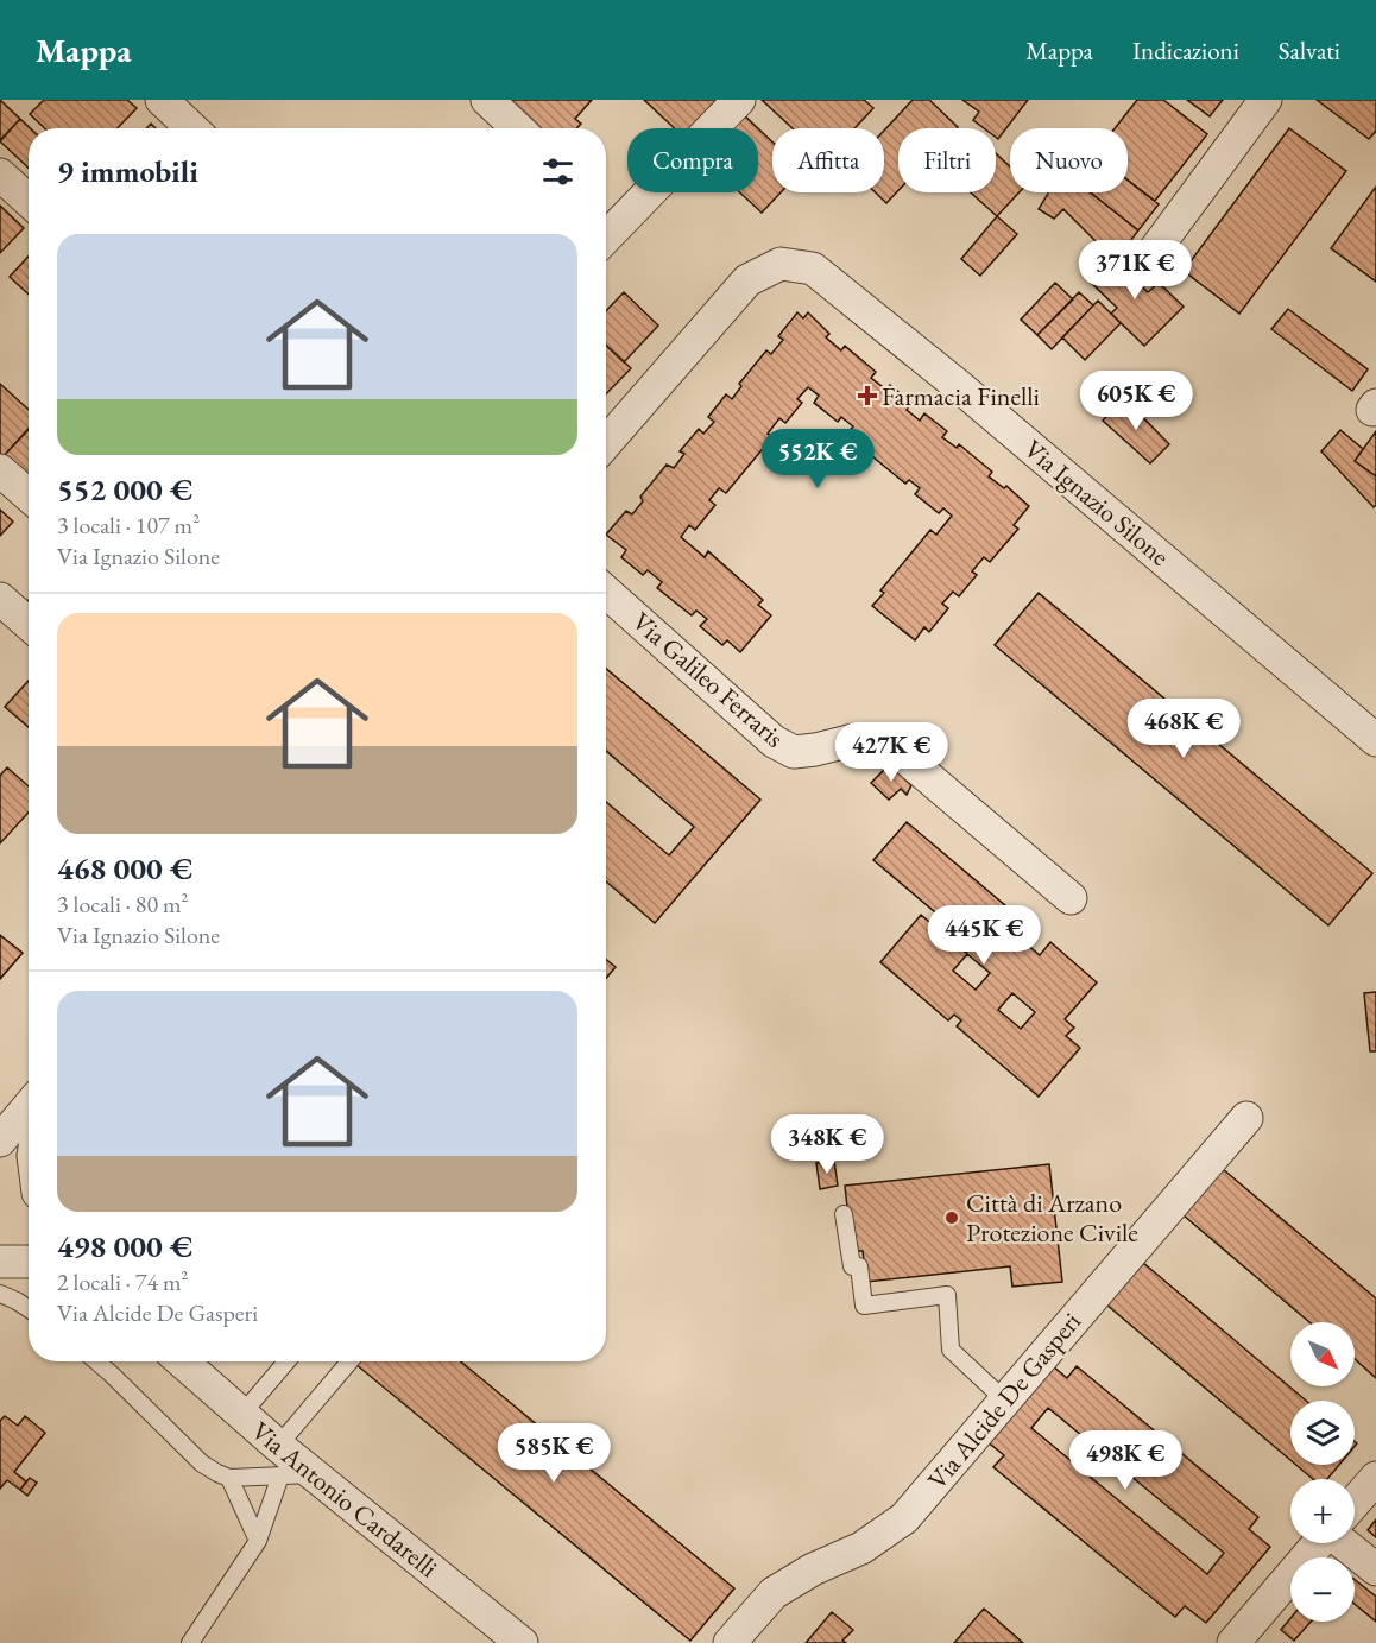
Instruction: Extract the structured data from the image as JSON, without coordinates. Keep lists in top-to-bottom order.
{
  "streets": {
    "street": [
      "Via Ignazio Silone",
      "Via Galileo Ferraris",
      "Via Alcide De Gasperi",
      "Via Antonio Cardarelli"
    ]
  },
  "places": {
    "health": ["Farmacia Finelli"],
    "other": ["Città di Arzano Protezione Civile"]
  },
  "north": "bottom right",
  "page": {
    "header": "Mappa",
    "nav": ["Mappa", "Indicazioni", "Salvati"],
    "chip": [
      "Compra",
      "Affitta",
      "Filtri",
      "Nuovo"
    ],
    "heading": "9 immobili",
    "list": [
      {
        "name": "552 000 €",
        "note": "3 locali · 107 m² · Via Ignazio Silone"
      },
      {
        "name": "468 000 €",
        "note": "3 locali · 80 m² · Via Ignazio Silone"
      },
      {
        "name": "498 000 €",
        "note": "2 locali · 74 m² · Via Alcide De Gasperi"
      }
    ],
    "price": [
      "371K €",
      "605K €",
      "552K €",
      "468K €",
      "427K €",
      "445K €",
      "348K €",
      "585K €",
      "498K €"
    ],
    "map_buttons": ["+", "−"]
  }
}
